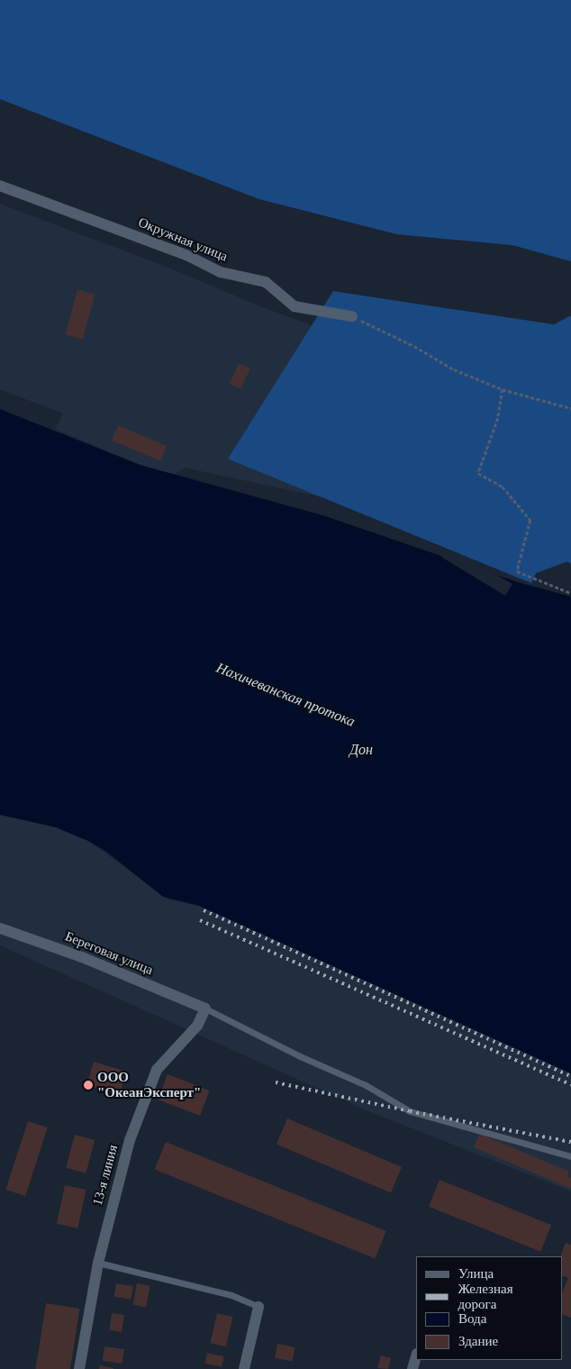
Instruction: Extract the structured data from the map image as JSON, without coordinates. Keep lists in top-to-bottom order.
{
  "streets": {
    "street": ["Окружная улица", "Береговая улица", "13-я линия"]
  },
  "crossings": [
    ["Береговая улица", "13-я линия"]
  ],
  "water": ["Нахичеванская протока", "Дон"],
  "places": ["ООО \"ОкеанЭксперт\""],
  "legend": [
    "Улица",
    "Железная дорога",
    "Вода",
    "Здание"
  ]
}
